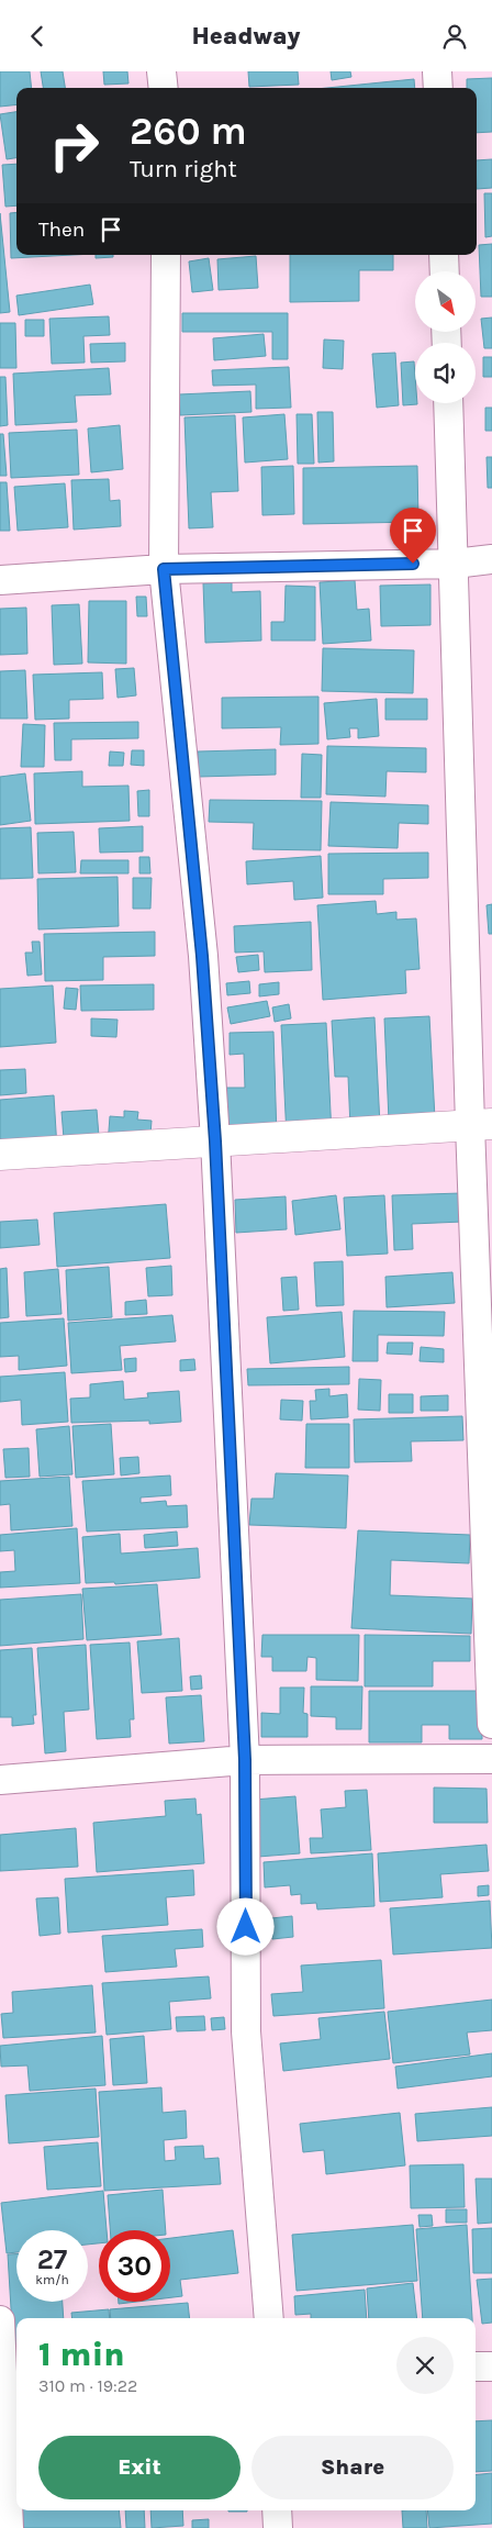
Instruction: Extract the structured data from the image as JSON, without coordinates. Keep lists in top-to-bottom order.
{
  "north": "bottom right",
  "page": {
    "header": "Headway",
    "turn": ["260 m", "Turn right"],
    "then": "Then",
    "speed": "27 km/h",
    "limit": "30",
    "heading": ["1 min", "310 m · 19:22"],
    "buttons": ["Exit", "Share"]
  }
}
